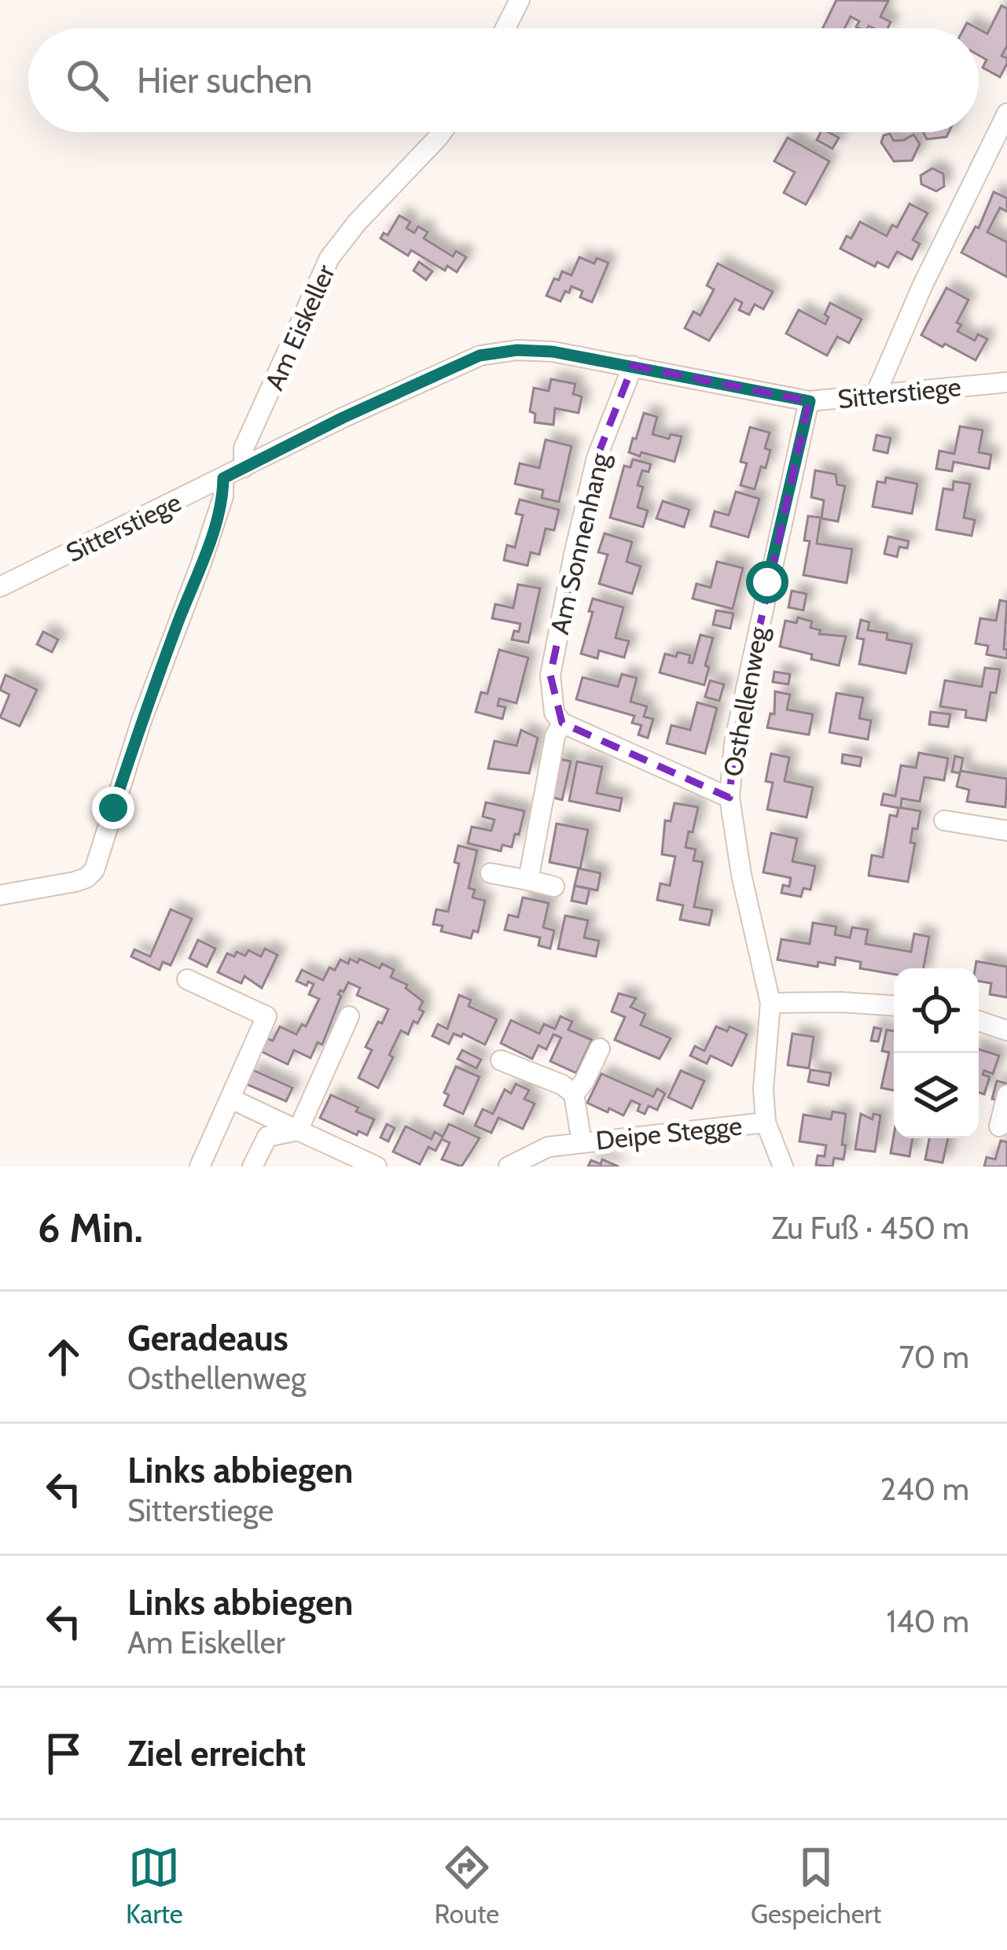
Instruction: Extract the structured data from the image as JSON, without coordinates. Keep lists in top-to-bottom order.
{
  "streets": {
    "street": [
      "Am Eiskeller",
      "Sitterstiege",
      "Am Sonnenhang",
      "Osthellenweg",
      "Deipe Stegge"
    ]
  },
  "crossings": [
    ["Am Eiskeller", "Sitterstiege"],
    ["Sitterstiege", "Am Sonnenhang"],
    ["Sitterstiege", "Osthellenweg"],
    ["Osthellenweg", "Deipe Stegge"]
  ],
  "page": {
    "search": "Hier suchen",
    "heading": ["6 Min.", "Zu Fuß · 450 m"],
    "list": [
      ["Geradeaus", "Osthellenweg", "70 m"],
      ["Links abbiegen", "Sitterstiege", "240 m"],
      ["Links abbiegen", "Am Eiskeller", "140 m"],
      "Ziel erreicht"
    ],
    "nav": ["Karte", "Route", "Gespeichert"]
  }
}
